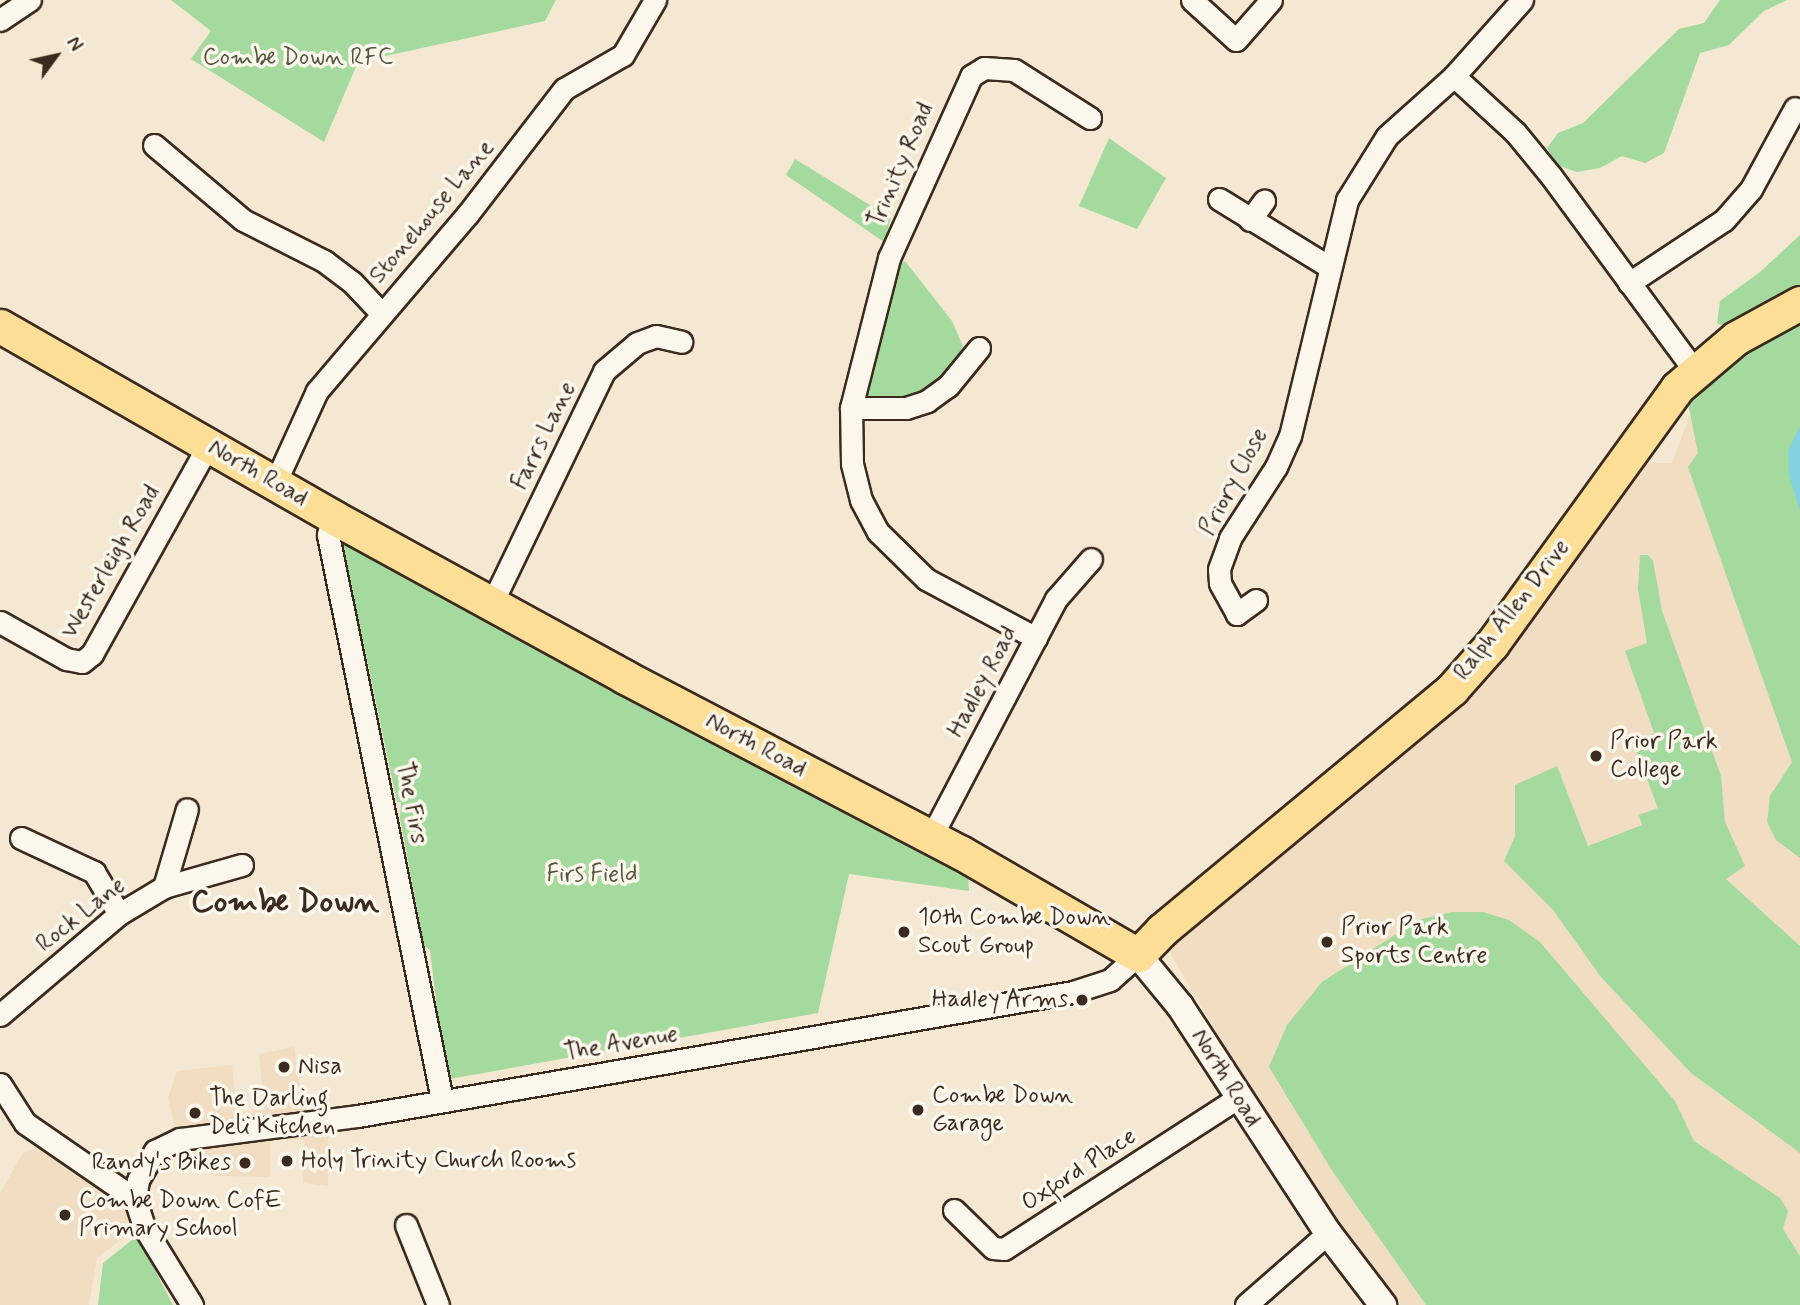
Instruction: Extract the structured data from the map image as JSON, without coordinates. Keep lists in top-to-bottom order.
{
  "streets": {
    "main road": ["North Road", "Ralph Allen Drive"],
    "street": [
      "Trinity Road",
      "Stonehouse Lane",
      "Farrs Lane",
      "Priory Close",
      "Westerleigh Road",
      "Hadley Road",
      "The Firs",
      "Rock Lane",
      "The Avenue",
      "Oxford Place"
    ]
  },
  "crossings": [
    ["Trinity Road", "Hadley Road"],
    ["Stonehouse Lane", "North Road"],
    ["Farrs Lane", "North Road"],
    ["North Road", "Westerleigh Road"],
    ["North Road", "Ralph Allen Drive"],
    ["North Road", "Hadley Road"],
    ["North Road", "The Firs"],
    ["North Road", "The Avenue"],
    ["North Road", "Oxford Place"],
    ["Ralph Allen Drive", "The Avenue"],
    ["The Firs", "The Avenue"]
  ],
  "districts": ["Combe Down"],
  "parks": ["Combe Down RFC", "Firs Field"],
  "places": [
    "Prior Park College",
    "10th Combe Down Scout Group",
    "Prior Park Sports Centre",
    "Hadley Arms",
    "Nisa",
    "Combe Down Garage",
    "The Darling Deli Kitchen",
    "Holy Trinity Church Rooms",
    "Randy's Bikes",
    "Combe Down CofE Primary School"
  ],
  "north": "top right"
}
